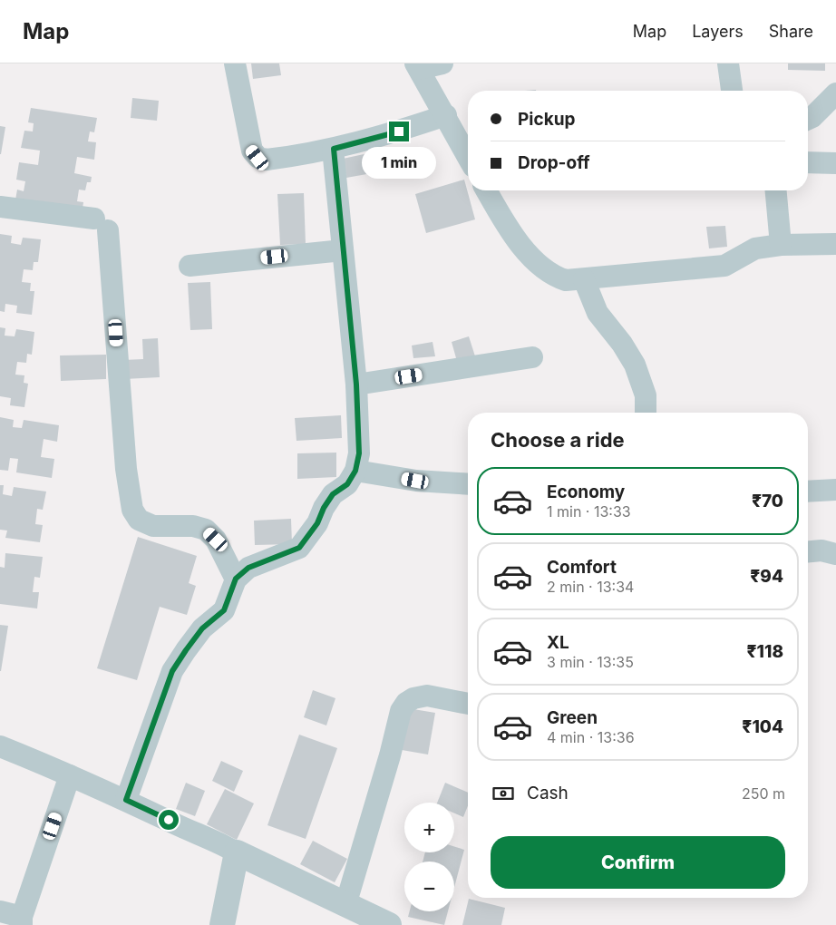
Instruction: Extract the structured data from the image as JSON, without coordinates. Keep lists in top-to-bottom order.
{
  "page": {
    "header": "Map",
    "nav": ["Map", "Layers", "Share"],
    "banner": ["Pickup", "Drop-off"],
    "bubble": "1 min",
    "heading": "Choose a ride",
    "list": [
      {
        "name": "Economy",
        "note": "1 min · 13:33",
        "value": "₹70"
      },
      {
        "name": "Comfort",
        "note": "2 min · 13:34",
        "value": "₹94"
      },
      {
        "name": "XL",
        "note": "3 min · 13:35",
        "value": "₹118"
      },
      {
        "name": "Green",
        "note": "4 min · 13:36",
        "value": "₹104"
      }
    ],
    "pay": ["Cash", "250 m"],
    "map_buttons": ["+", "−"],
    "buttons": "Confirm"
  }
}
